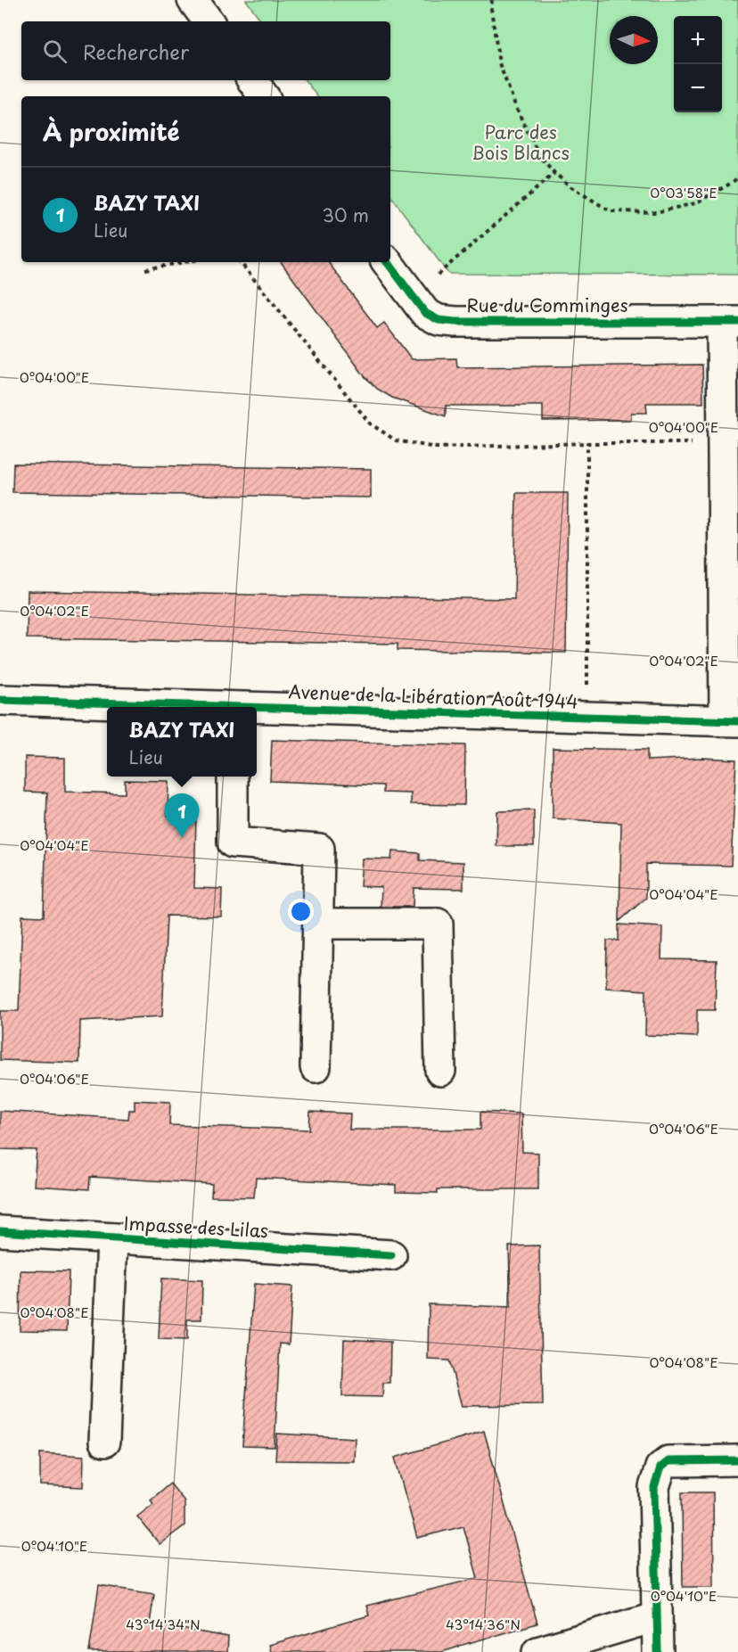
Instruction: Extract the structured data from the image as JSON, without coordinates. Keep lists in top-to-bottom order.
{
  "streets": {
    "street": ["Rue du Comminges", "Avenue de la Libération Août 1944", "Impasse des Lilas"]
  },
  "parks": ["Parc des Bois Blancs"],
  "north": "right",
  "page": {
    "map_buttons": ["+", "−"],
    "search": "Rechercher",
    "heading": "À proximité",
    "list": [
      {
        "mark": "1",
        "name": "BAZY TAXI",
        "note": "Lieu",
        "value": "30 m"
      }
    ],
    "popup": ["BAZY TAXI", "Lieu"],
    "pins": "1"
  },
  "coordinates": [
    "0°03'58\"E",
    "0°04'00\"E",
    "0°04'02\"E",
    "0°04'04\"E",
    "0°04'06\"E",
    "0°04'08\"E",
    "0°04'10\"E",
    "43°14'34\"N",
    "43°14'36\"N"
  ]
}
